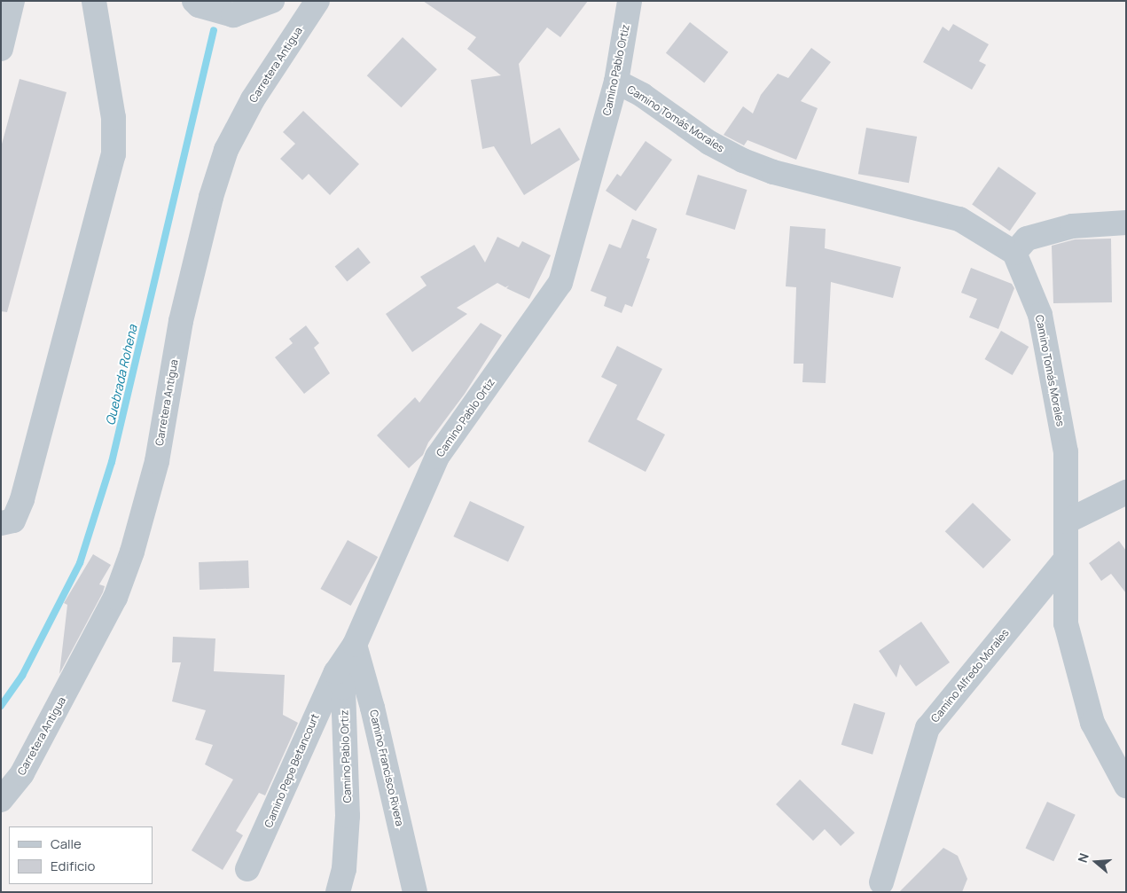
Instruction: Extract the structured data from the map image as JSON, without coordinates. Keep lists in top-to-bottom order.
{
  "streets": {
    "street": [
      "Carretera Antigua",
      "Camino Pablo Ortiz",
      "Camino Tomás Morales",
      "Camino Alfredo Morales",
      "Camino Francisco Rivera",
      "Camino Pepe Betancourt"
    ]
  },
  "crossings": [
    ["Camino Pablo Ortiz", "Camino Tomás Morales"],
    ["Camino Pablo Ortiz", "Camino Francisco Rivera"],
    ["Camino Pablo Ortiz", "Camino Pepe Betancourt"],
    ["Camino Tomás Morales", "Camino Alfredo Morales"]
  ],
  "water": ["Quebrada Rohena"],
  "legend": ["Calle", "Edificio"],
  "north": "left"
}
